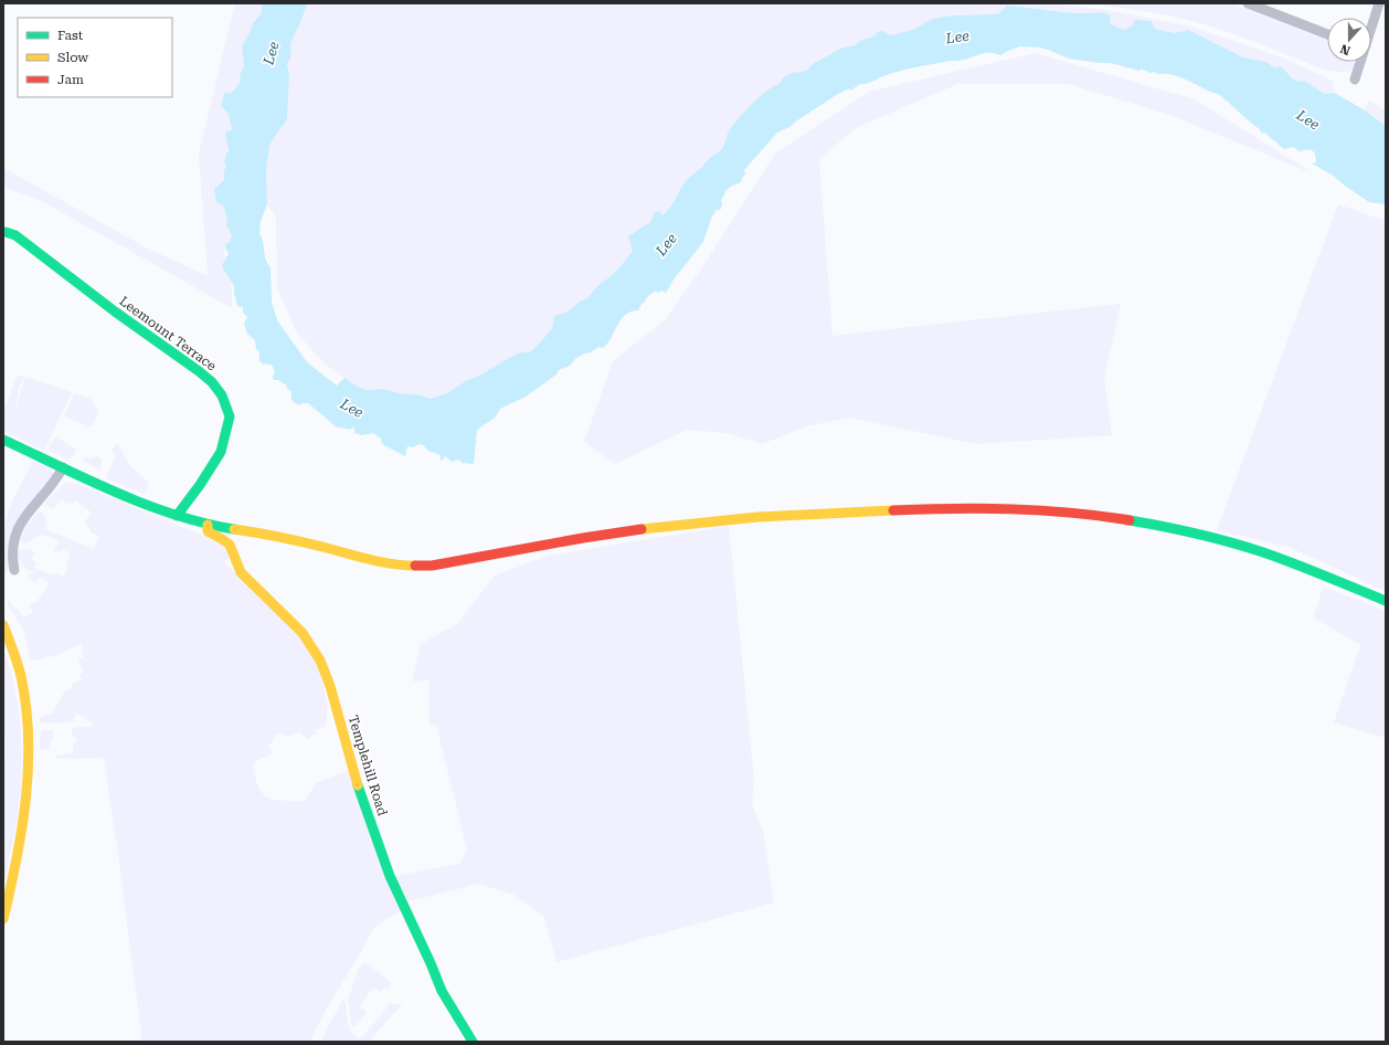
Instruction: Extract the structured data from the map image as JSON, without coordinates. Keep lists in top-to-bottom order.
{
  "streets": {
    "main road": ["Leemount Terrace", "Templehill Road"]
  },
  "water": ["Lee"],
  "legend": ["Fast", "Slow", "Jam"],
  "north": "bottom"
}
